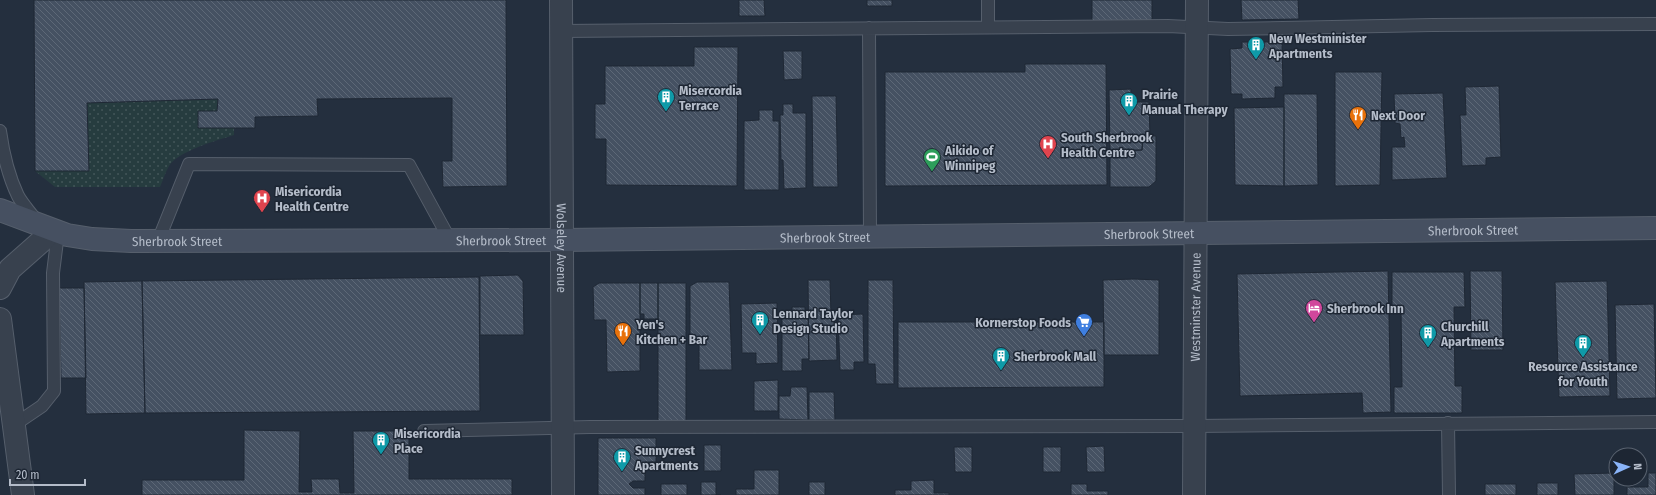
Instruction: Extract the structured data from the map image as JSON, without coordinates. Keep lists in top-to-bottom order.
{
  "streets": {
    "main road": ["Sherbrook Street"],
    "street": ["Wolseley Avenue", "Westminster Avenue"]
  },
  "crossings": [
    ["Sherbrook Street", "Wolseley Avenue"],
    ["Sherbrook Street", "Westminster Avenue"]
  ],
  "places": {
    "building": [
      "New Westminister Apartments",
      "Misercordia Terrace",
      "Prairie Manual Therapy",
      "Lennard Taylor Design Studio",
      "Churchill Apartments",
      "Resource Assistance for Youth",
      "Sherbrook Mall",
      "Misericordia Place",
      "Sunnycrest Apartments"
    ],
    "restaurant": ["Next Door", "Yen's Kitchen + Bar"],
    "hospital": ["South Sherbrook Health Centre", "Misericordia Health Centre"],
    "sports": ["Aikido of Winnipeg"],
    "hotel": ["Sherbrook Inn"],
    "supermarket": ["Kornerstop Foods"]
  },
  "scale_bar": "20 m",
  "north": "right"
}
